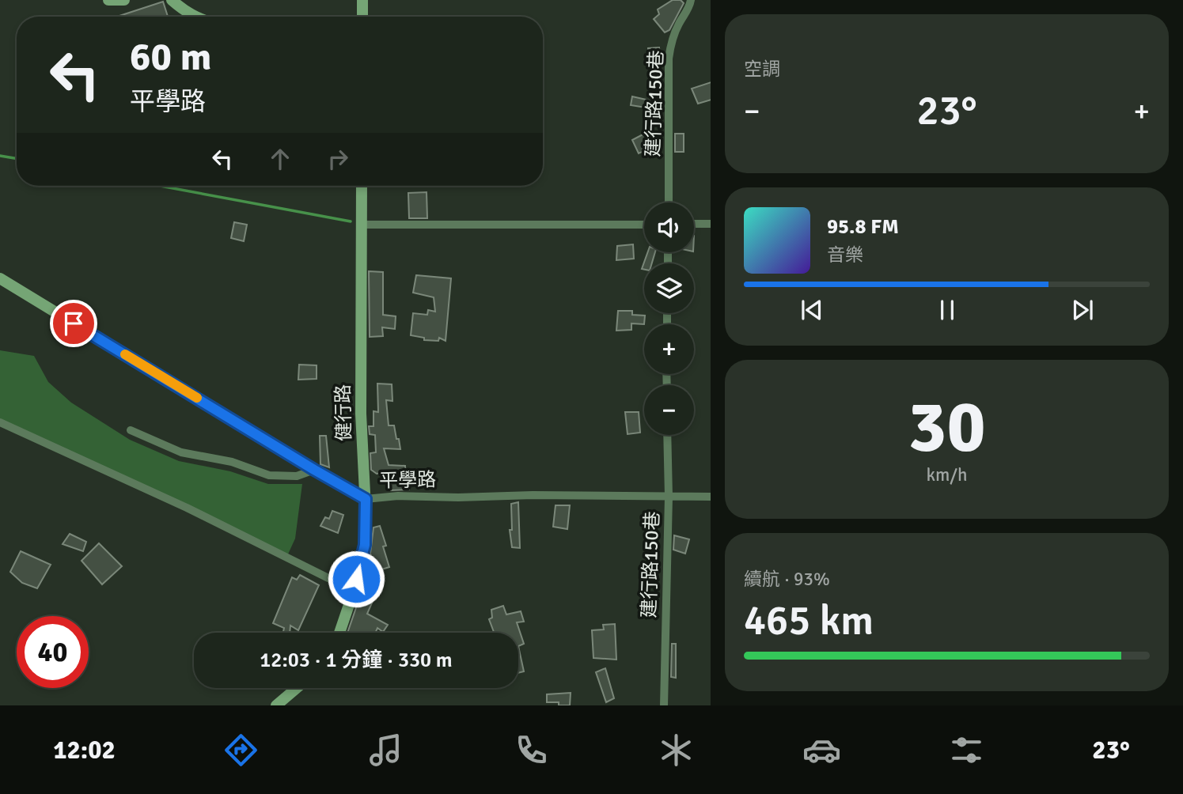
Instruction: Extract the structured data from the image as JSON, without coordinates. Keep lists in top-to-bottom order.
{
  "streets": {
    "street": ["建行路150巷", "健行路", "平學路"]
  },
  "crossings": [
    ["建行路150巷", "平學路"],
    ["健行路", "平學路"]
  ],
  "page": {
    "tile": [
      "空調",
      ["30", "km/h"],
      ["續航 · 93%", "465 km"]
    ],
    "turn": ["60 m", "平學路"],
    "heat": ["−", "23°", "+"],
    "map_buttons": ["+", "−"],
    "song": ["95.8 FM", "音樂"],
    "limit": "40",
    "trip": "12:03 · 1 分鐘 · 330 m",
    "tabs": ["12:02", "23°"]
  }
}
